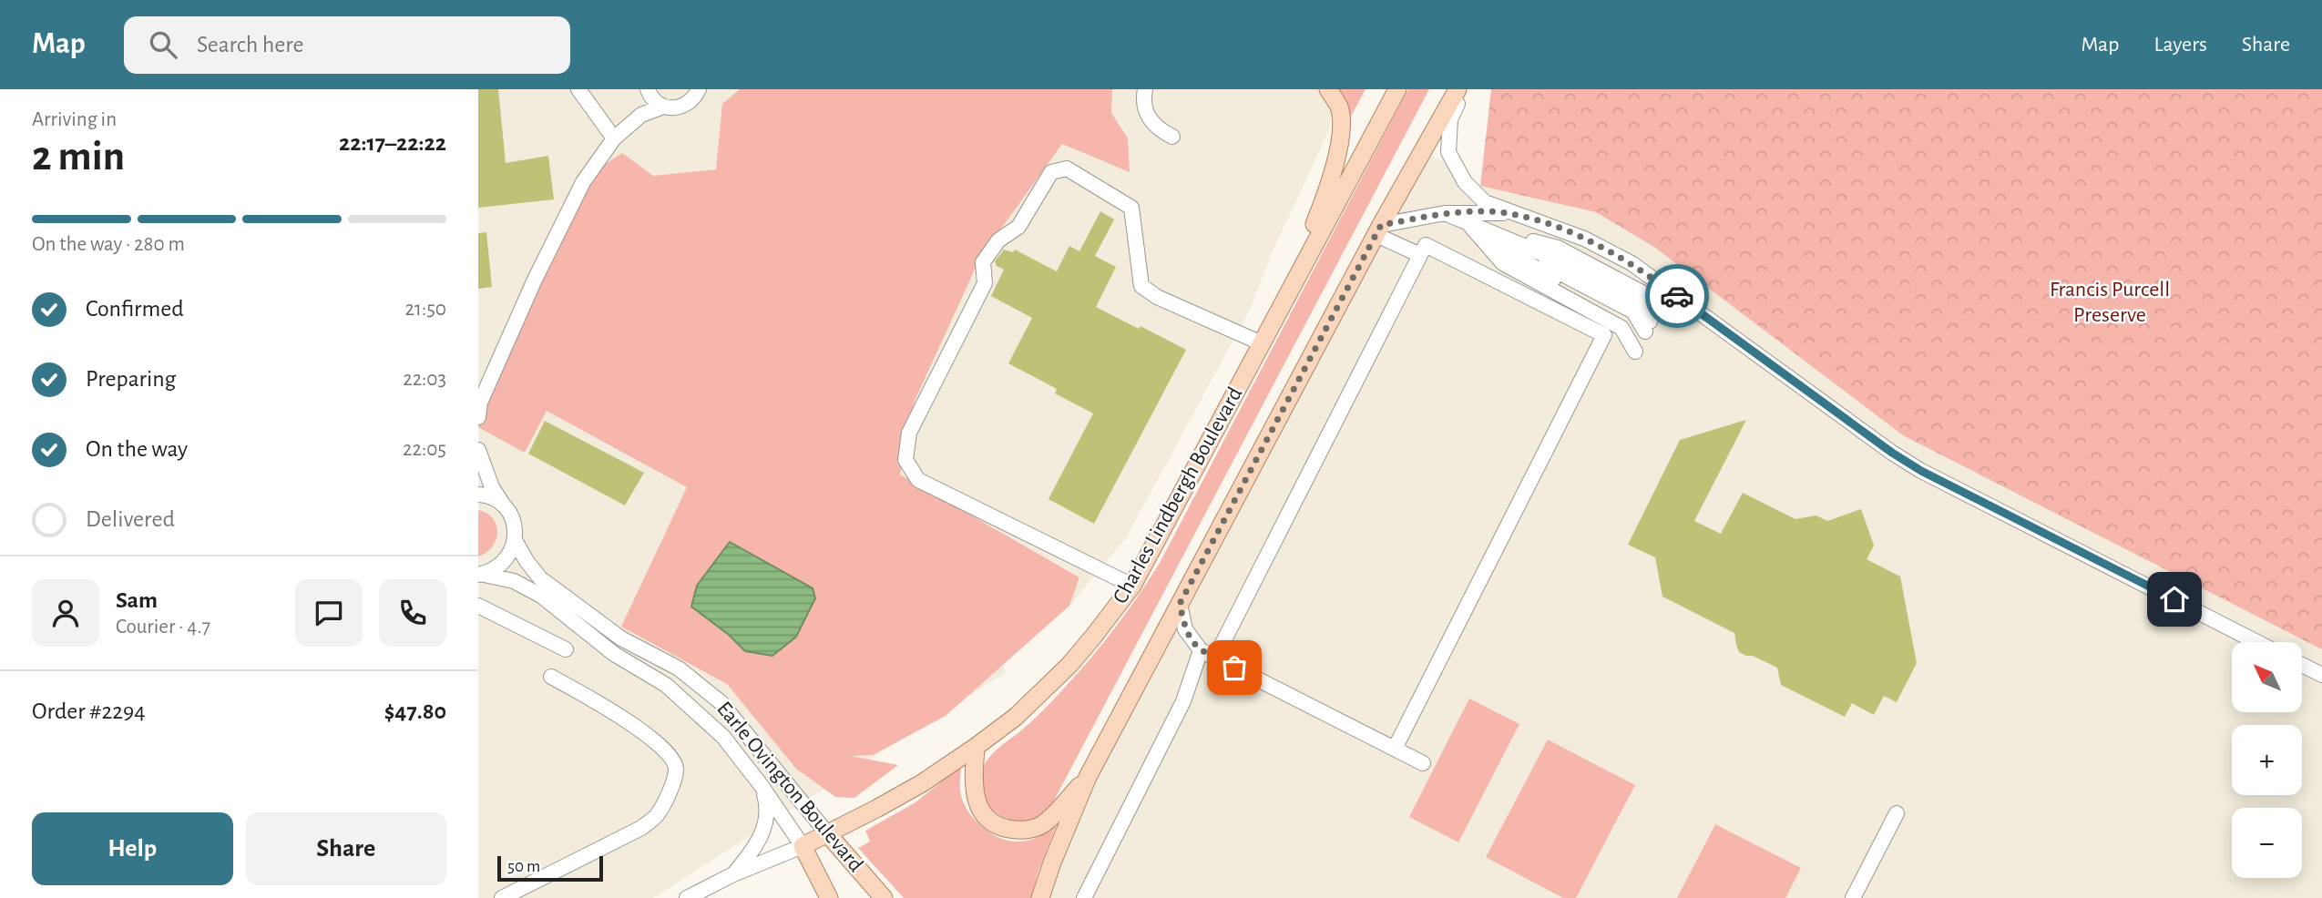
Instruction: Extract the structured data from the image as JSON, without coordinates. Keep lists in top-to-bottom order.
{
  "streets": {
    "main road": ["Charles Lindbergh Boulevard", "Earle Ovington Boulevard"]
  },
  "crossings": [
    ["Charles Lindbergh Boulevard", "Earle Ovington Boulevard"]
  ],
  "parks": ["Francis Purcell Preserve"],
  "scale_bar": "50 m",
  "north": "top left",
  "page": {
    "header": "Map",
    "search": "Search here",
    "nav": ["Map", "Layers", "Share"],
    "heading": ["2 min", "Arriving in", "22:17–22:22"],
    "panel": [
      "Sam",
      "Courier · 4.7",
      "Order #2294",
      "$47.80"
    ],
    "bar": "On the way · 280 m",
    "list": [
      ["Confirmed", "21:50"],
      ["Preparing", "22:03"],
      ["On the way", "22:05"],
      "Delivered"
    ],
    "map_buttons": ["+", "−"],
    "buttons": ["Help", "Share"],
    "scale": "50 m"
  }
}
